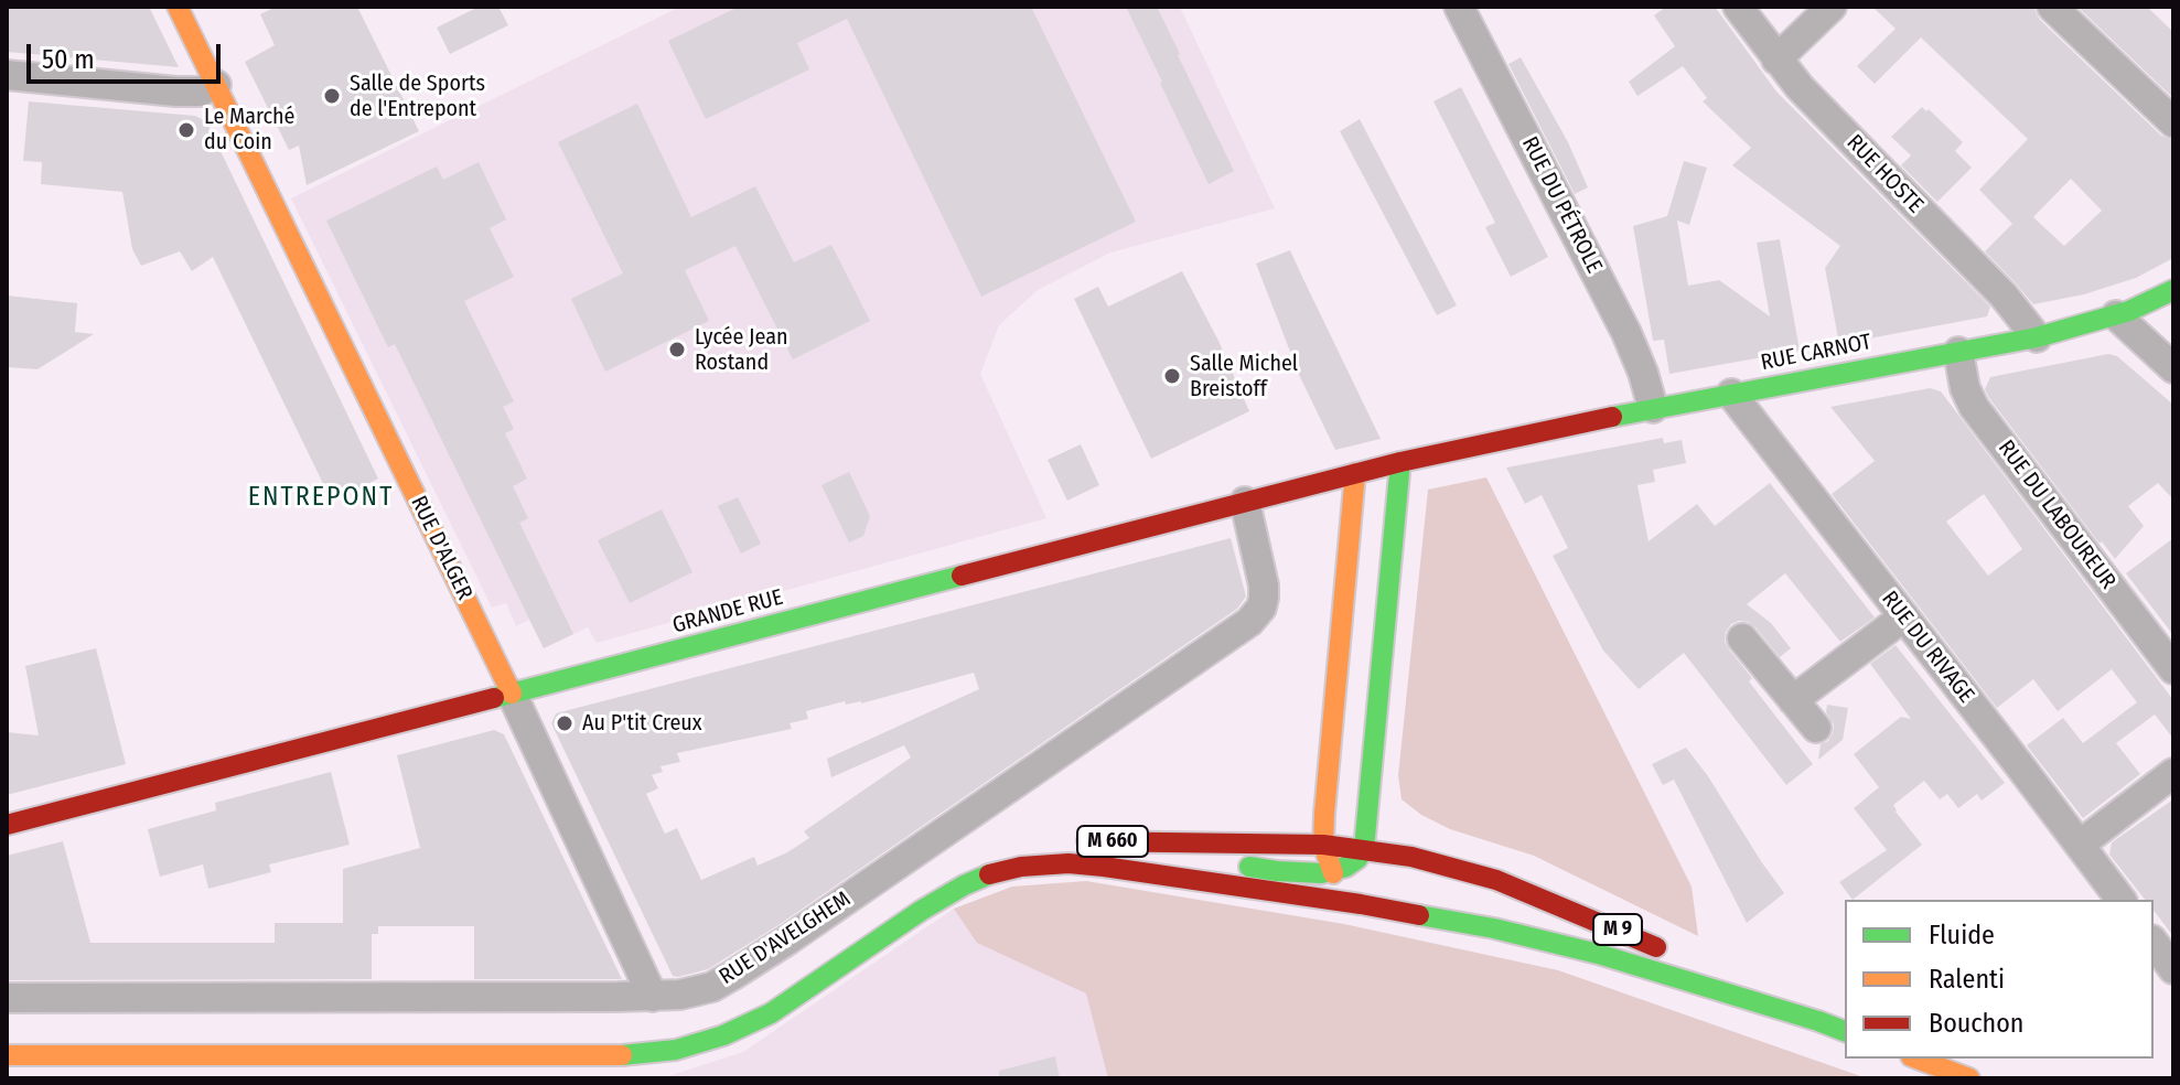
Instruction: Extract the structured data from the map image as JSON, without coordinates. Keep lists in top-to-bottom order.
{
  "streets": {
    "main road": [
      "RUE CARNOT",
      "RUE D'ALGER",
      "GRANDE RUE",
      "M 660",
      "M 9"
    ],
    "street": [
      "RUE HOSTE",
      "RUE DU PÉTROLE",
      "RUE DU LABOUREUR",
      "RUE DU RIVAGE",
      "RUE D'AVELGHEM"
    ]
  },
  "crossings": [
    ["RUE HOSTE", "RUE CARNOT"],
    ["RUE DU PÉTROLE", "RUE CARNOT"],
    ["RUE CARNOT", "RUE DU LABOUREUR"],
    ["RUE CARNOT", "GRANDE RUE"],
    ["RUE CARNOT", "RUE DU RIVAGE"],
    ["RUE D'ALGER", "GRANDE RUE"],
    ["RUE D'ALGER", "RUE D'AVELGHEM"],
    ["GRANDE RUE", "RUE D'AVELGHEM"],
    ["M 660", "M 9"]
  ],
  "districts": ["ENTREPONT"],
  "places": [
    "Salle de Sports de l'Entrepont",
    "Le Marché du Coin",
    "Lycée Jean Rostand",
    "Salle Michel Breistoff",
    "Au P'tit Creux"
  ],
  "legend": ["Fluide", "Ralenti", "Bouchon"],
  "scale_bar": "50 m"
}
